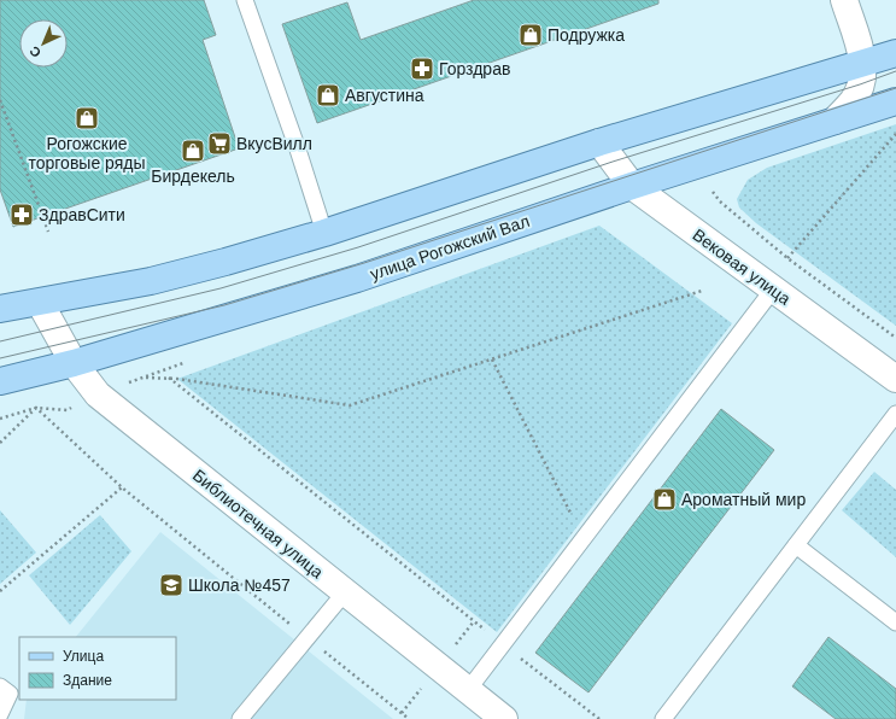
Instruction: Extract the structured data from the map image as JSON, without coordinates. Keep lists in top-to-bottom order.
{
  "streets": {
    "main road": ["улица Рогожский Вал"],
    "street": ["Вековая улица", "Библиотечная улица"]
  },
  "crossings": [
    ["улица Рогожский Вал", "Вековая улица"],
    ["улица Рогожский Вал", "Библиотечная улица"]
  ],
  "places": {
    "shop": [
      "Подружка",
      "Августина",
      "Рогожские торговые ряды",
      "Бирдекель",
      "Ароматный мир"
    ],
    "pharmacy": ["Горздрав", "ЗдравСити"],
    "supermarket": ["ВкусВилл"],
    "school or university": ["Школа №457"]
  },
  "legend": ["Улица", "Здание"],
  "north": "bottom left"
}
